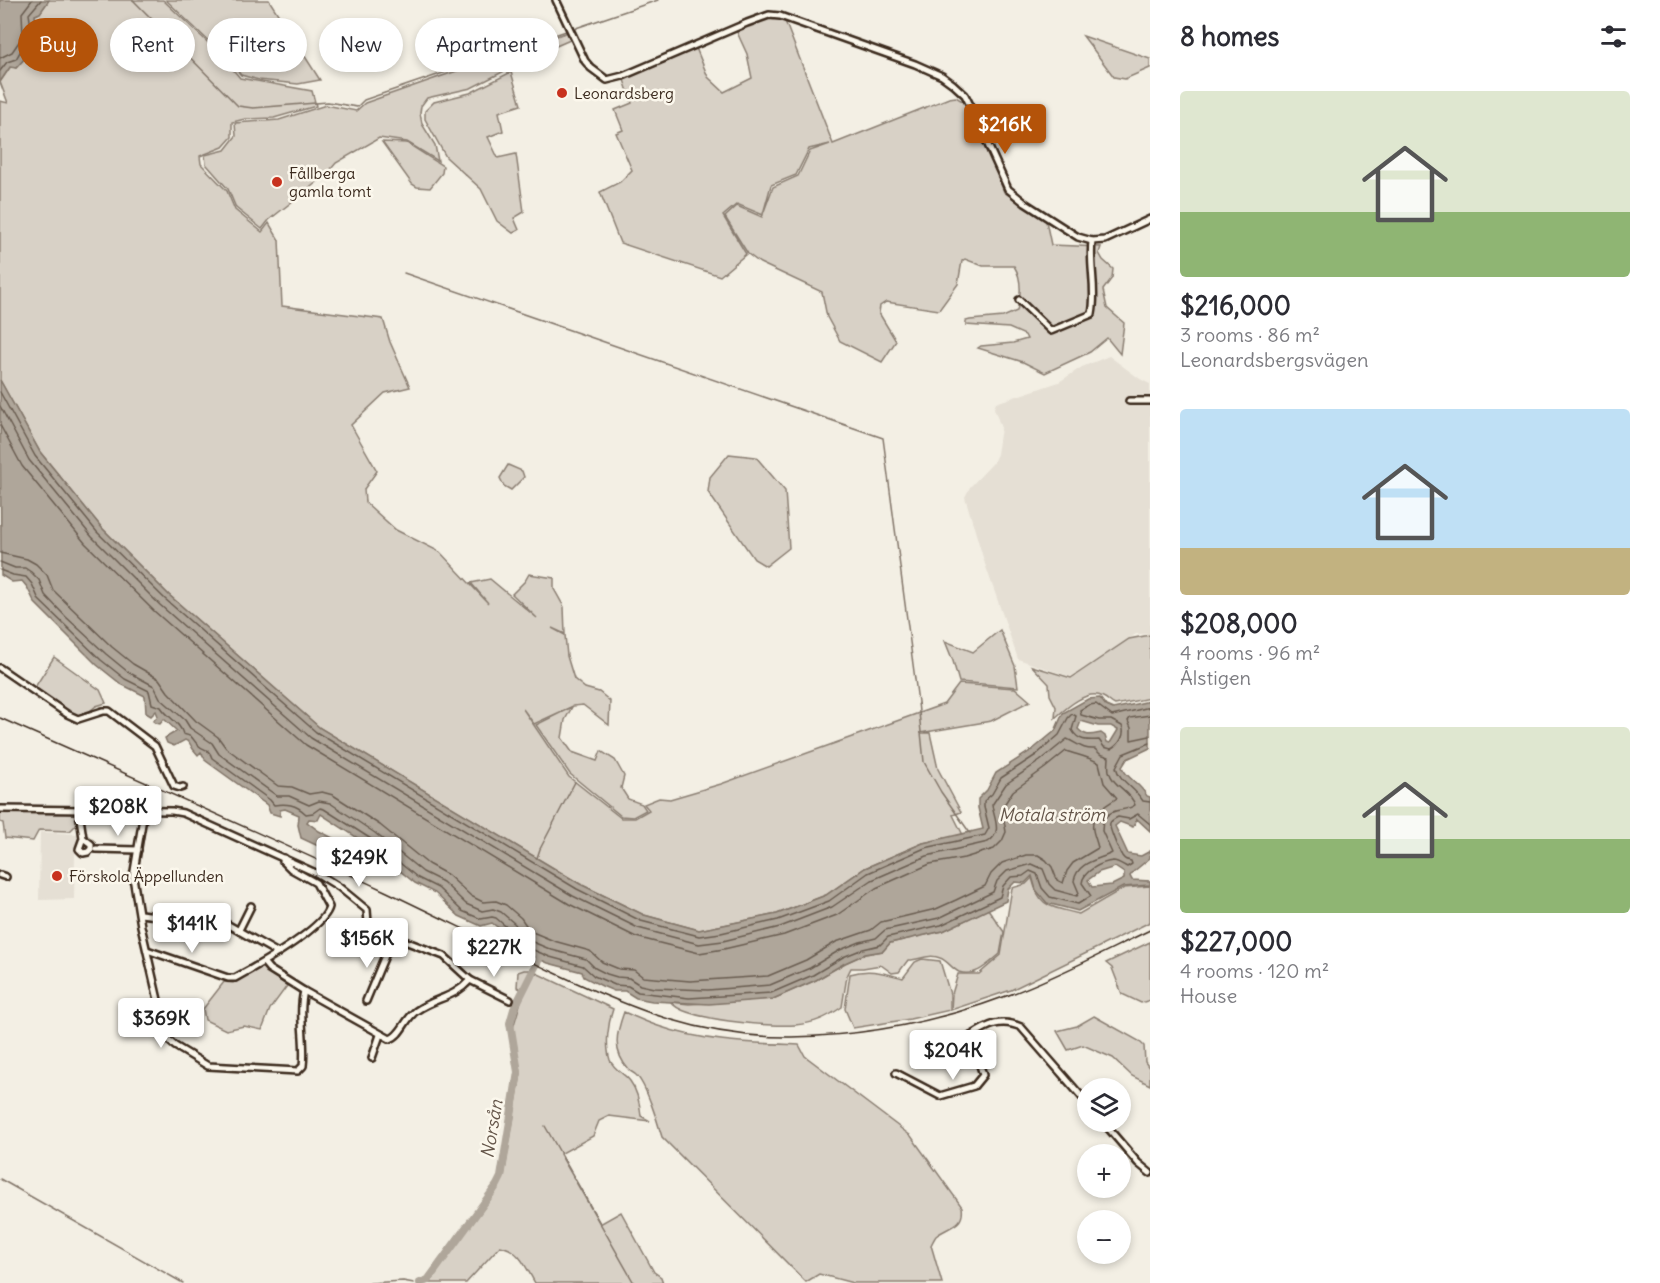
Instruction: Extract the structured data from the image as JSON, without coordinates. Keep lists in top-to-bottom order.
{
  "water": ["Motala ström", "Norsån"],
  "places": ["Leonardsberg", "Fållberga gamla tomt", "Förskola Äppellunden"],
  "page": {
    "heading": "8 homes",
    "chip": [
      "Buy",
      "Rent",
      "Filters",
      "New",
      "Apartment"
    ],
    "list": [
      {
        "name": "$216,000",
        "note": "3 rooms · 86 m² · Leonardsbergsvägen"
      },
      {
        "name": "$208,000",
        "note": "4 rooms · 96 m² · Ålstigen"
      },
      {
        "name": "$227,000",
        "note": "4 rooms · 120 m² · House"
      }
    ],
    "price": [
      "$216K",
      "$208K",
      "$249K",
      "$141K",
      "$156K",
      "$227K",
      "$369K",
      "$204K"
    ],
    "map_buttons": ["+", "−"]
  }
}
